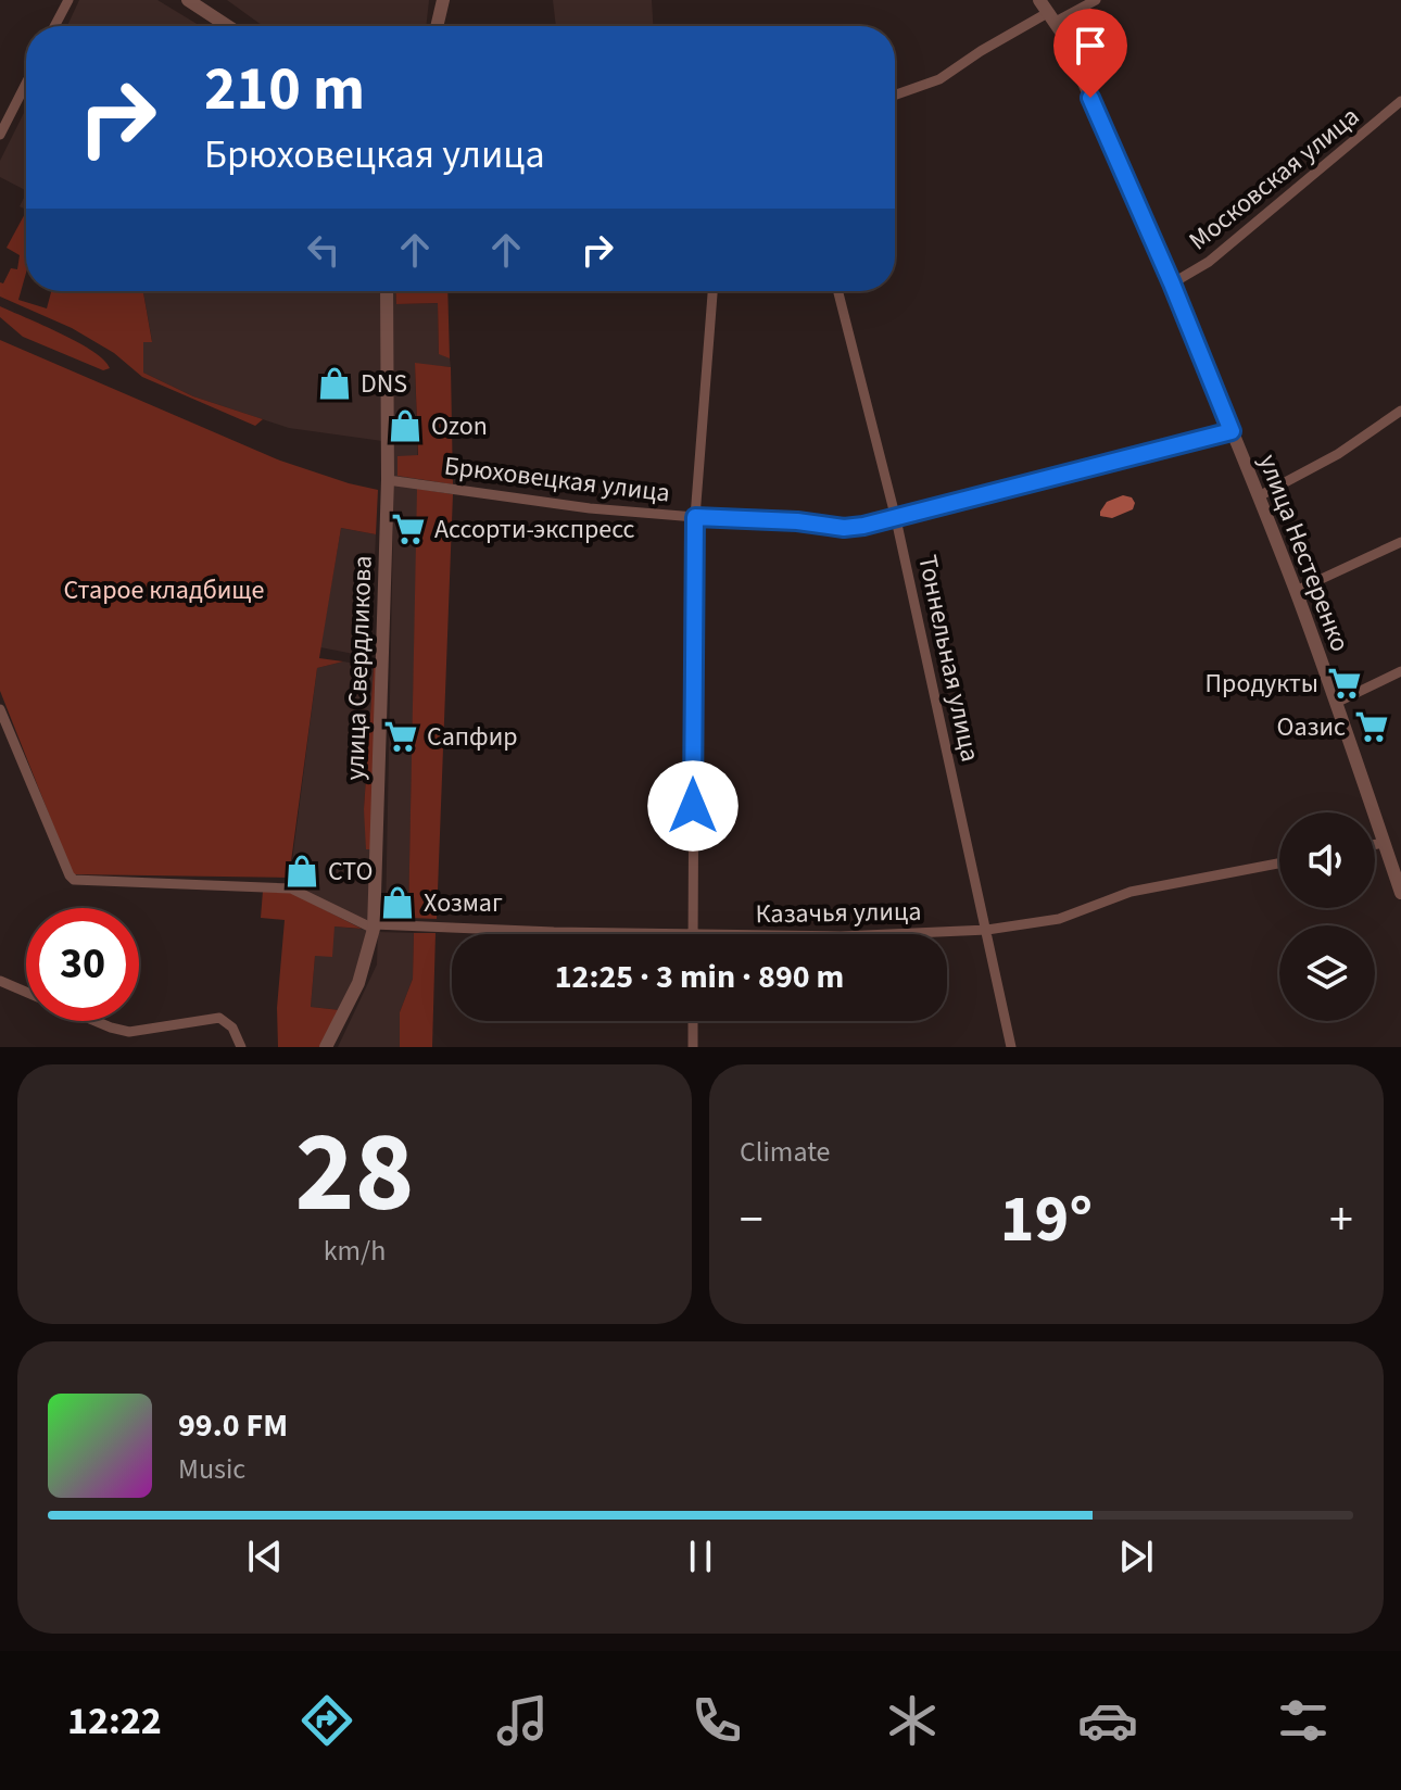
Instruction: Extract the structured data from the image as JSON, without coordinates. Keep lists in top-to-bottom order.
{
  "streets": {
    "street": [
      "Московская улица",
      "Брюховецкая улица",
      "улица Нестеренко",
      "Тоннельная улица",
      "улица Свердликова",
      "Казачья улица"
    ]
  },
  "crossings": [
    ["Московская улица", "улица Нестеренко"],
    ["Брюховецкая улица", "улица Нестеренко"],
    ["Брюховецкая улица", "Тоннельная улица"],
    ["Брюховецкая улица", "улица Свердликова"],
    ["Тоннельная улица", "Казачья улица"],
    ["улица Свердликова", "Казачья улица"]
  ],
  "parks": ["Старое кладбище"],
  "places": {
    "shop": [
      "DNS",
      "Ozon",
      "СТО",
      "Хозмаг"
    ],
    "supermarket": [
      "Ассорти-экспресс",
      "Продукты",
      "Оазис",
      "Сапфир"
    ]
  },
  "page": {
    "turn": ["210 m", "Брюховецкая улица"],
    "limit": "30",
    "trip": "12:25 · 3 min · 890 m",
    "tile": [
      ["28", "km/h"],
      "Climate"
    ],
    "heat": ["−", "19°", "+"],
    "song": ["99.0 FM", "Music"],
    "tabs": "12:22"
  }
}
